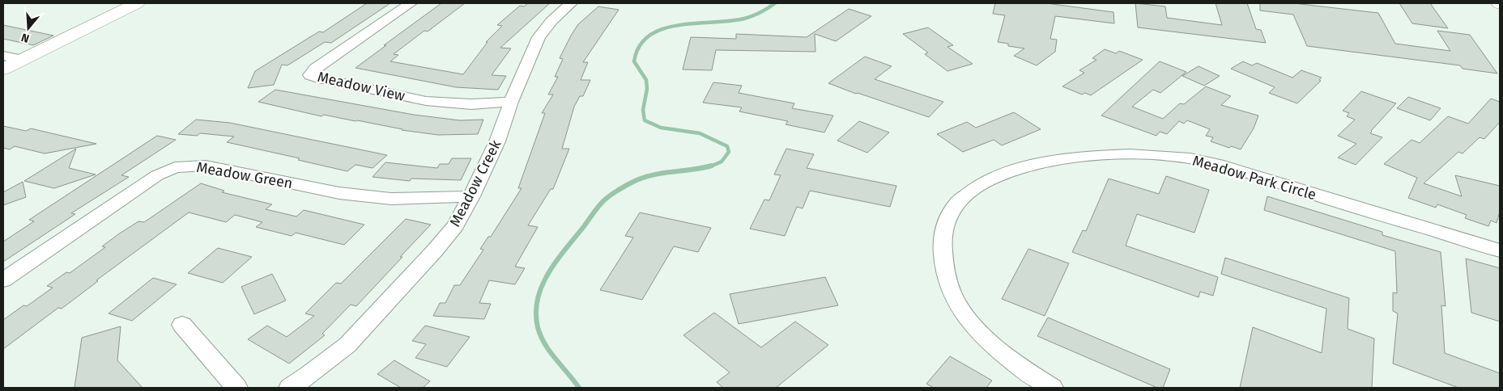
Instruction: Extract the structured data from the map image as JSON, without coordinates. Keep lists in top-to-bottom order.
{
  "streets": {
    "street": [
      "Meadow View",
      "Meadow Green",
      "Meadow Park Circle",
      "Meadow Creek"
    ]
  },
  "crossings": [
    ["Meadow View", "Meadow Creek"],
    ["Meadow Green", "Meadow Creek"]
  ],
  "north": "bottom"
}
